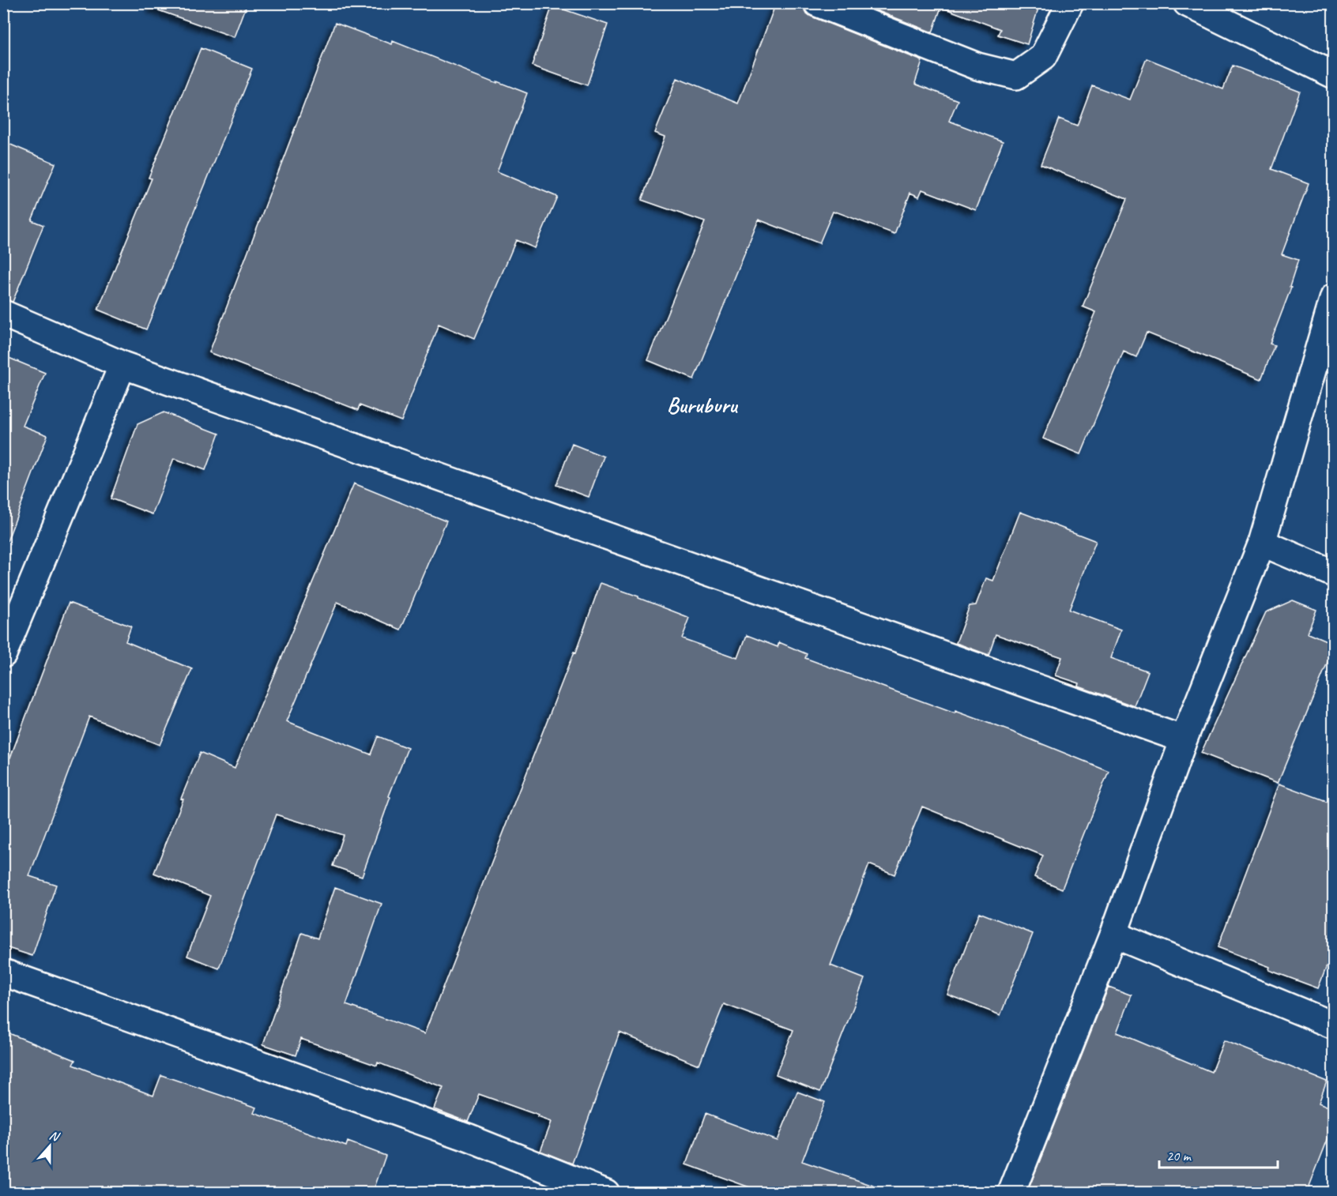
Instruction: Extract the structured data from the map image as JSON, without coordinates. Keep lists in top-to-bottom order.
{
  "districts": ["Buruburu"],
  "scale_bar": "20 m",
  "north": "top"
}
